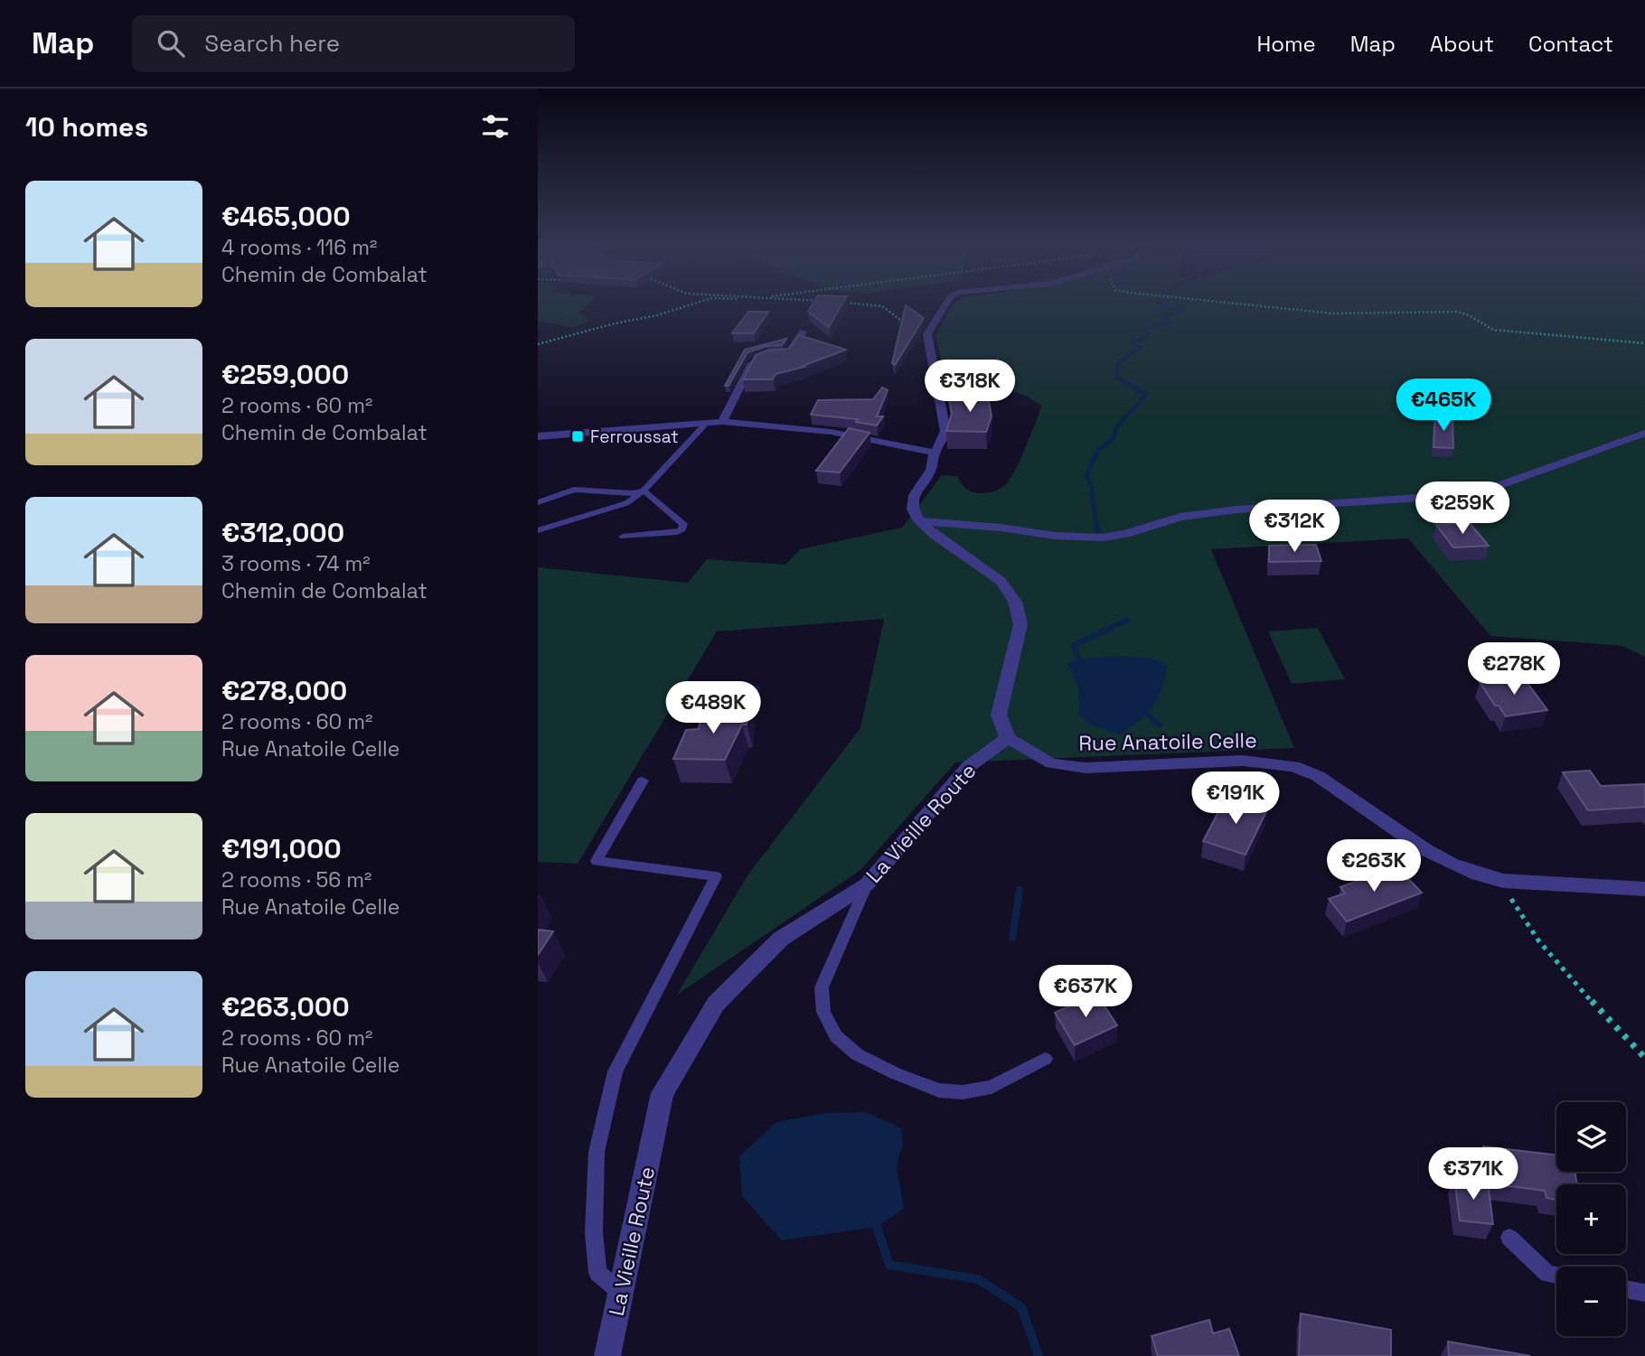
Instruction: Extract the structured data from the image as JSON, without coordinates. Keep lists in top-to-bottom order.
{
  "streets": {
    "street": ["Rue Anatoile Celle", "La Vieille Route"]
  },
  "crossings": [
    ["Rue Anatoile Celle", "La Vieille Route"]
  ],
  "places": {
    "transit": ["Ferroussat"]
  },
  "page": {
    "header": "Map",
    "search": "Search here",
    "nav": [
      "Home",
      "Map",
      "About",
      "Contact"
    ],
    "heading": "10 homes",
    "list": [
      {
        "name": "€465,000",
        "note": "4 rooms · 116 m² · Chemin de Combalat"
      },
      {
        "name": "€259,000",
        "note": "2 rooms · 60 m² · Chemin de Combalat"
      },
      {
        "name": "€312,000",
        "note": "3 rooms · 74 m² · Chemin de Combalat"
      },
      {
        "name": "€278,000",
        "note": "2 rooms · 60 m² · Rue Anatoile Celle"
      },
      {
        "name": "€191,000",
        "note": "2 rooms · 56 m² · Rue Anatoile Celle"
      },
      {
        "name": "€263,000",
        "note": "2 rooms · 60 m² · Rue Anatoile Celle"
      }
    ],
    "price": [
      "€318K",
      "€465K",
      "€259K",
      "€312K",
      "€278K",
      "€489K",
      "€191K",
      "€263K",
      "€637K",
      "€371K"
    ],
    "map_buttons": ["+", "−"]
  }
}
